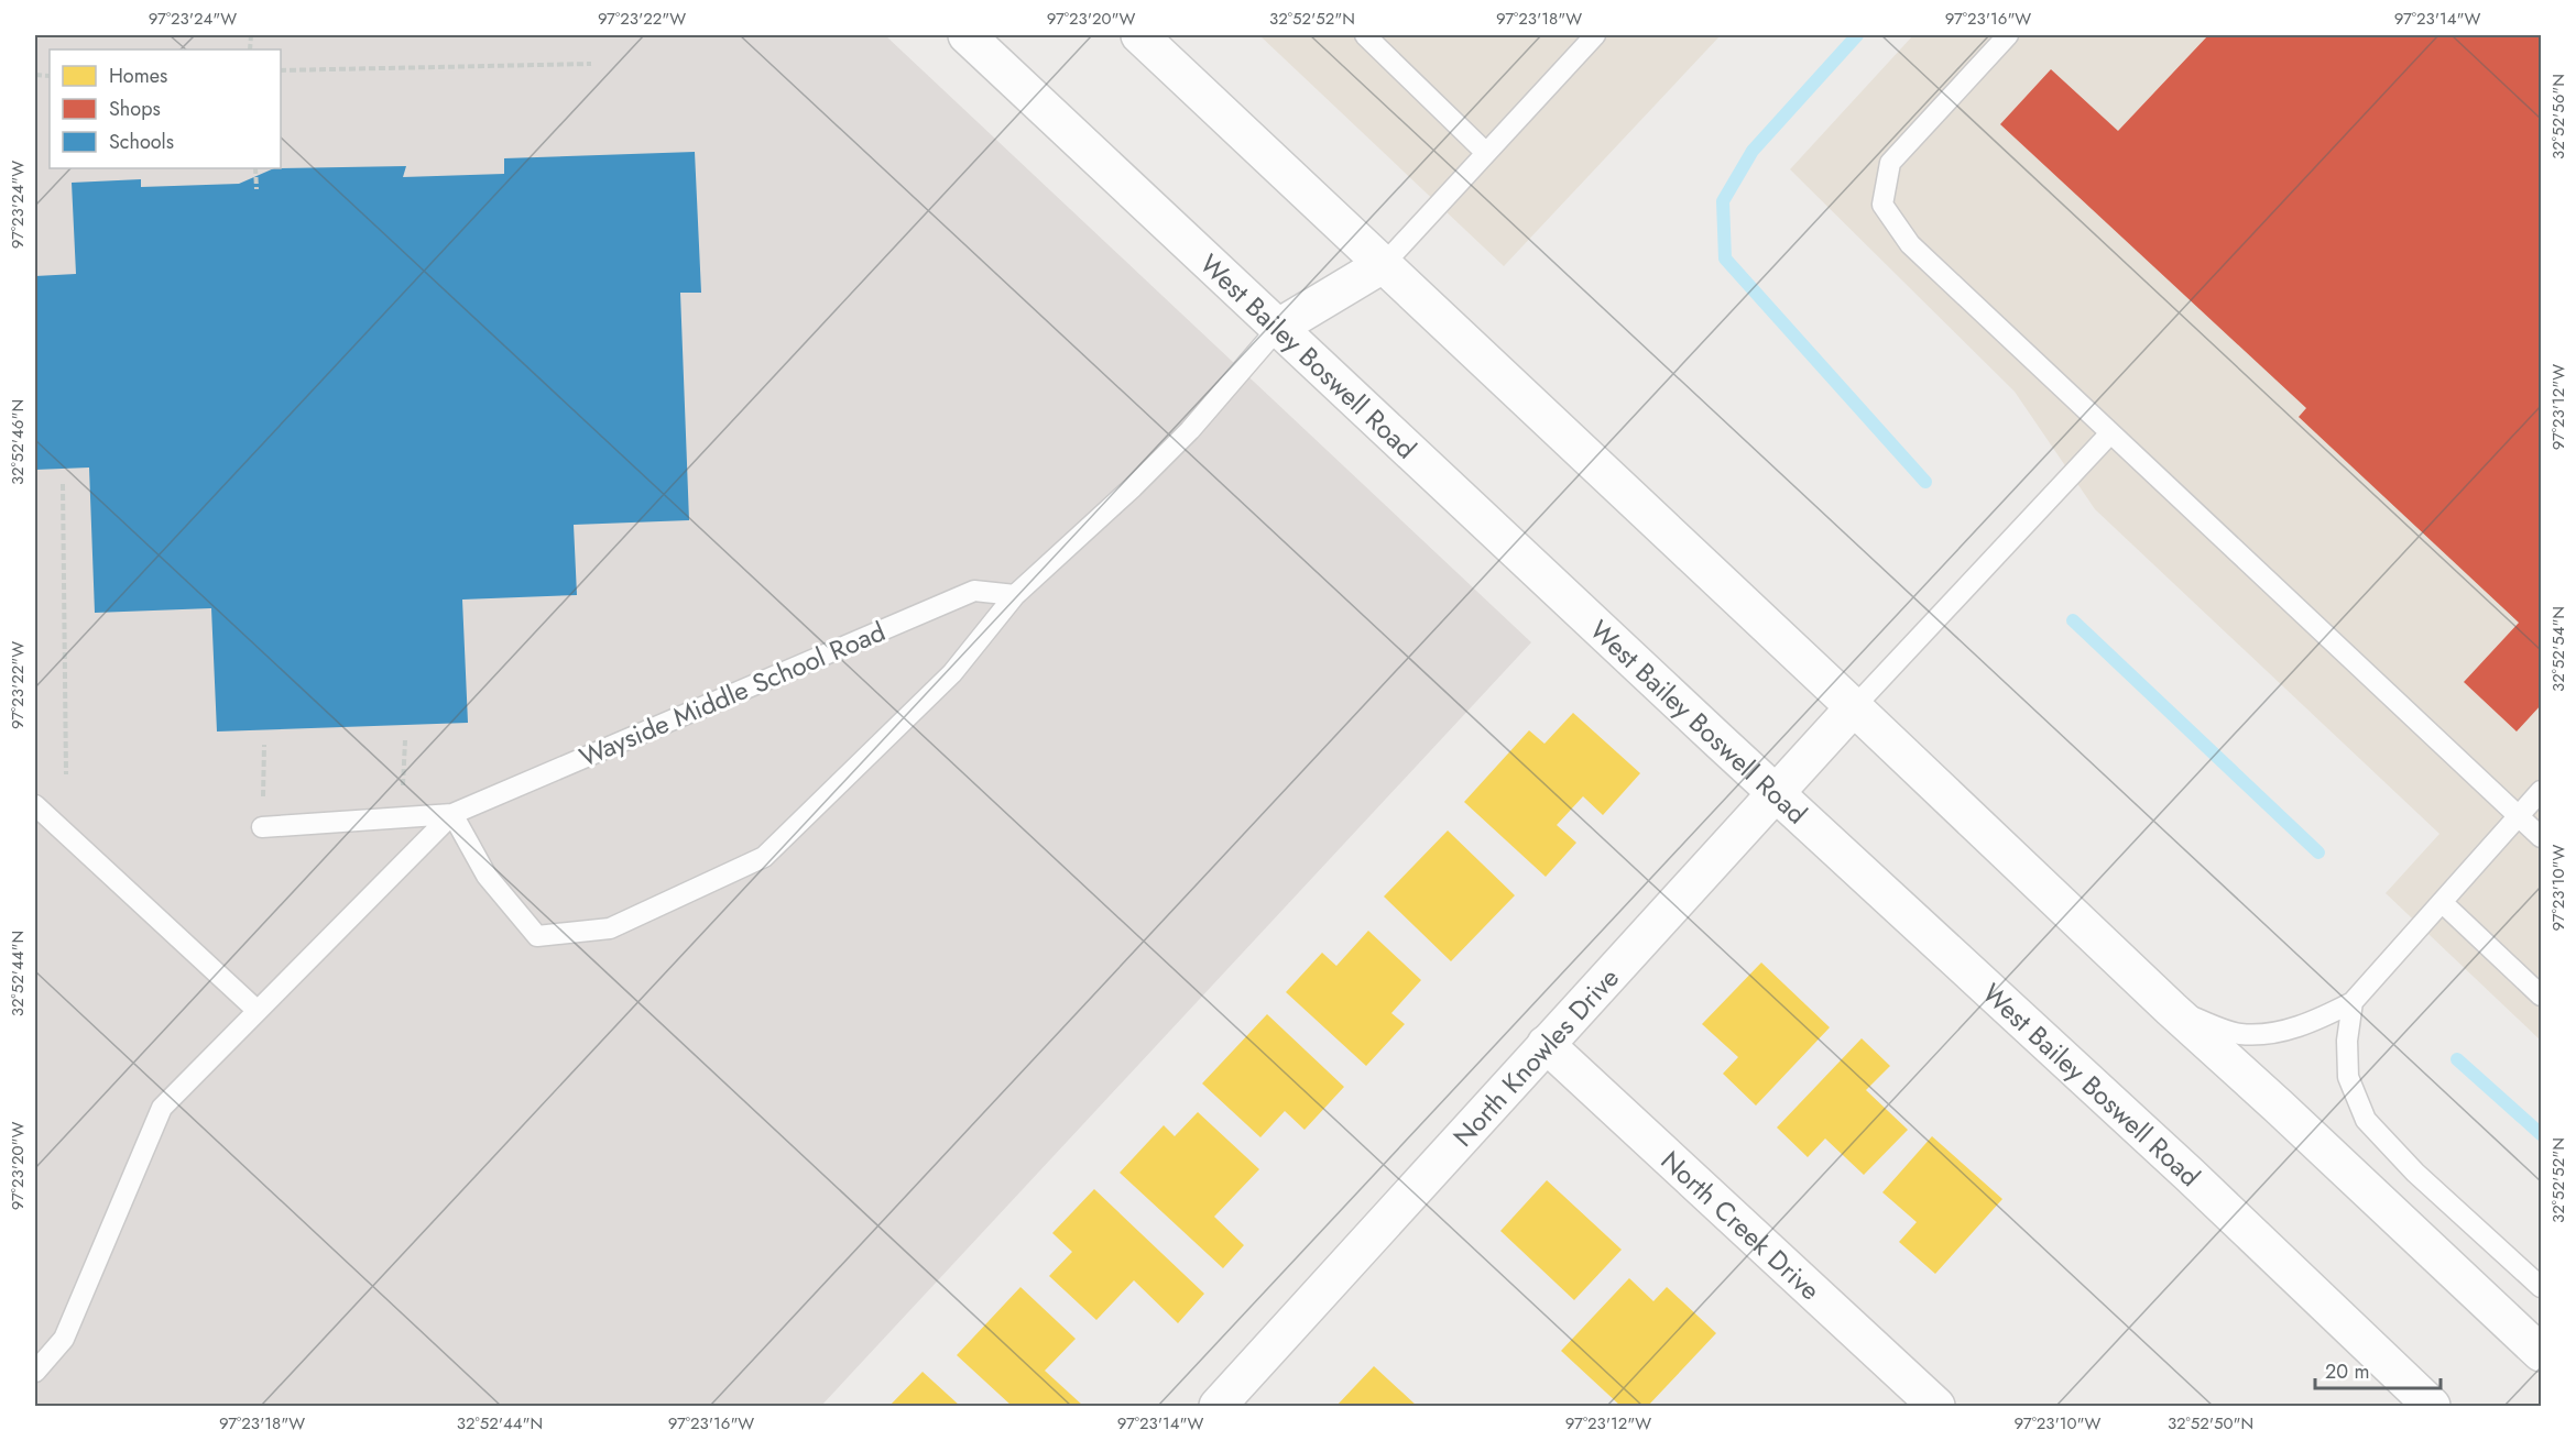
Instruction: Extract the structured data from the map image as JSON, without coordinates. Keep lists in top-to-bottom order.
{
  "streets": {
    "main road": ["West Bailey Boswell Road", "North Knowles Drive", "North Creek Drive"],
    "lane": ["Wayside Middle School Road"]
  },
  "crossings": [
    ["West Bailey Boswell Road", "North Knowles Drive"],
    ["North Knowles Drive", "North Creek Drive"]
  ],
  "legend": ["Homes", "Shops", "Schools"],
  "scale_bar": "20 m",
  "coordinates": [
    "97°23'24\"W",
    "97°23'22\"W",
    "97°23'20\"W",
    "32°52'52\"N",
    "97°23'18\"W",
    "97°23'16\"W",
    "97°23'14\"W",
    "32°52'56\"N",
    "97°23'12\"W",
    "32°52'46\"N",
    "32°52'54\"N",
    "97°23'10\"W",
    "32°52'44\"N",
    "32°52'50\"N"
  ]
}
